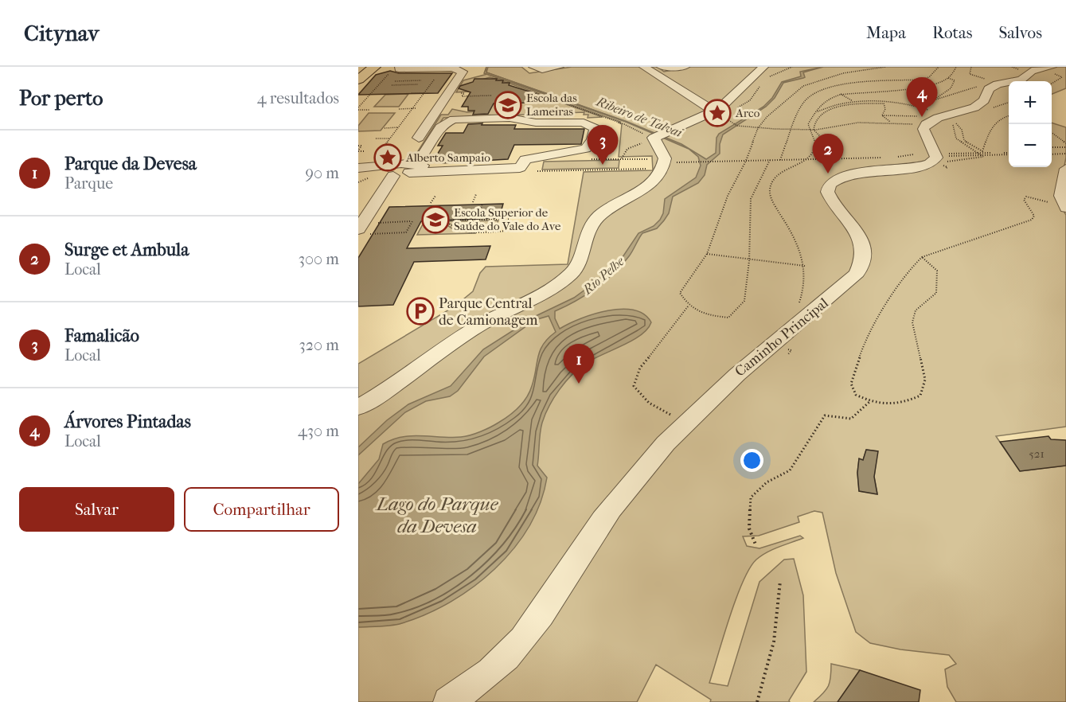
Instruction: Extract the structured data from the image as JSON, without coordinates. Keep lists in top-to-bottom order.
{
  "streets": {
    "street": ["Caminho Principal"]
  },
  "water": ["Ribeiro de Talvai", "Rio Pelhe", "Lago do Parque da Devesa"],
  "places": {
    "school or university": ["Escola das Lameiras", "Escola Superior de Saúde do Vale do Ave"],
    "place": ["Arco", "Alberto Sampaio"],
    "parking": ["Parque Central de Camionagem"]
  },
  "house_numbers": ["521"],
  "page": {
    "header": "Citynav",
    "nav": ["Mapa", "Rotas", "Salvos"],
    "heading": ["Por perto", "4 resultados"],
    "pins": [
      "4",
      "3",
      "2",
      "1"
    ],
    "map_buttons": ["+", "−"],
    "list": [
      {
        "mark": "1",
        "name": "Parque da Devesa",
        "note": "Parque",
        "value": "90 m"
      },
      {
        "mark": "2",
        "name": "Surge et Ambula",
        "note": "Local",
        "value": "300 m"
      },
      {
        "mark": "3",
        "name": "Famalicão",
        "note": "Local",
        "value": "320 m"
      },
      {
        "mark": "4",
        "name": "Árvores Pintadas",
        "note": "Local",
        "value": "430 m"
      }
    ],
    "buttons": ["Salvar", "Compartilhar"]
  }
}
